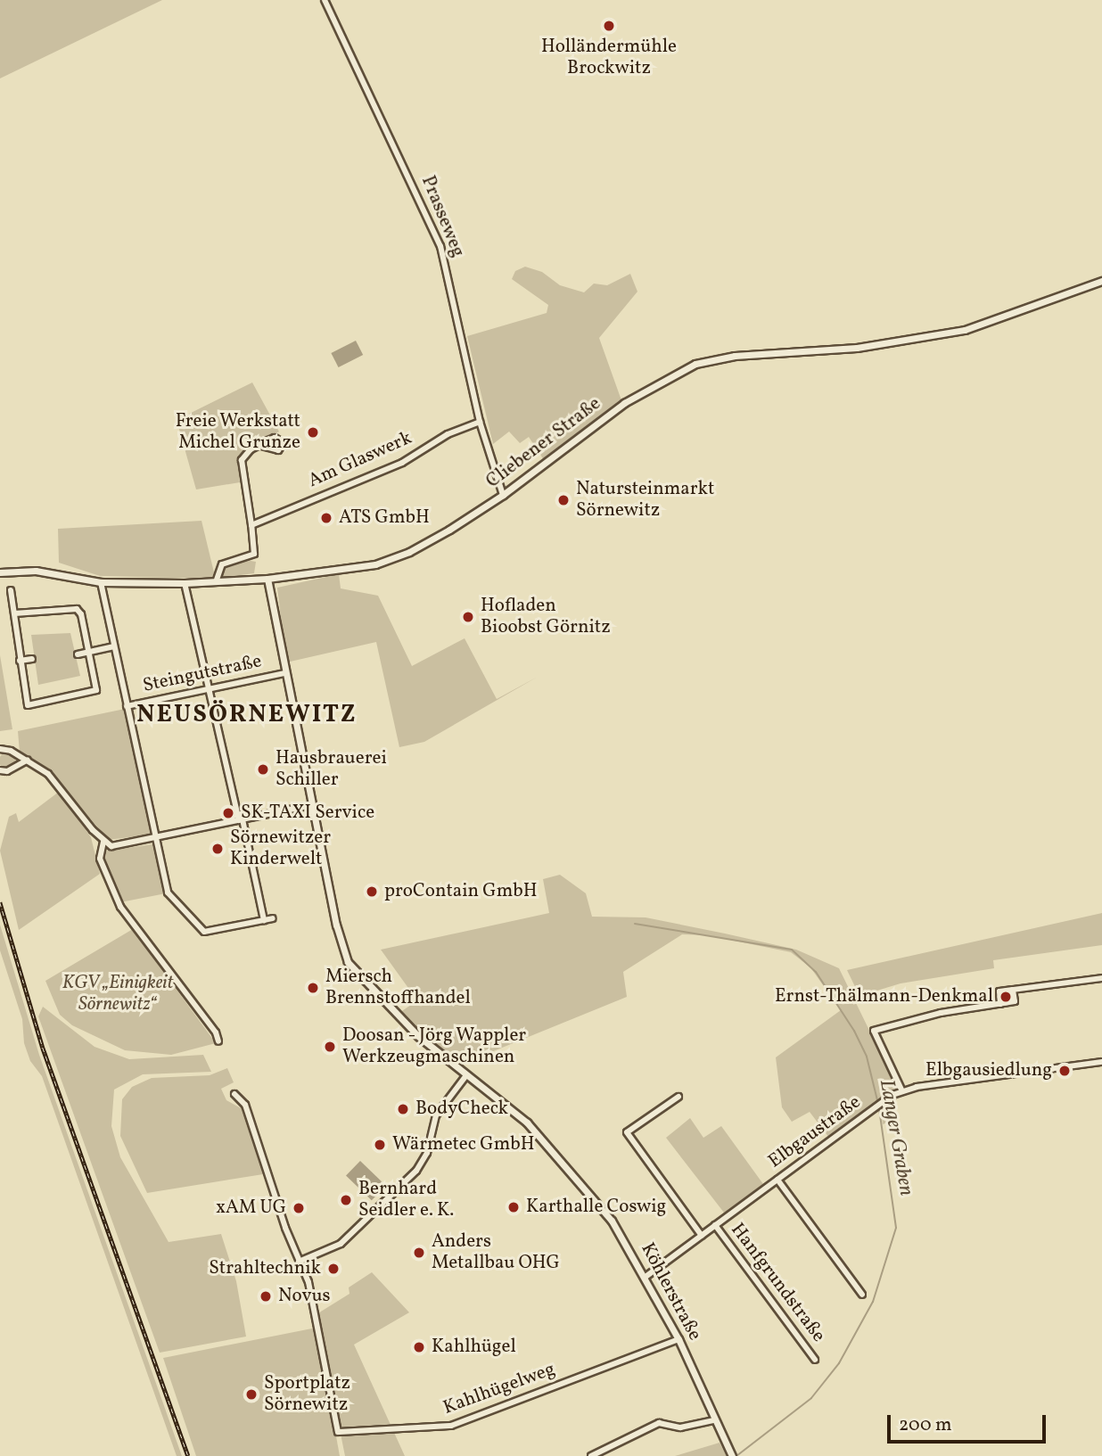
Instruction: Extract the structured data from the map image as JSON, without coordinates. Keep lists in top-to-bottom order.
{
  "streets": {
    "street": [
      "Prasseweg",
      "Cliebener Straße",
      "Am Glaswerk",
      "Steingutstraße",
      "Elbgaustraße",
      "Hanfgrundstraße",
      "Köhlerstraße",
      "Kahlhügelweg"
    ]
  },
  "crossings": [
    ["Prasseweg", "Cliebener Straße"],
    ["Prasseweg", "Am Glaswerk"],
    ["Cliebener Straße", "Köhlerstraße"],
    ["Steingutstraße", "Köhlerstraße"],
    ["Elbgaustraße", "Hanfgrundstraße"],
    ["Elbgaustraße", "Köhlerstraße"],
    ["Köhlerstraße", "Kahlhügelweg"]
  ],
  "districts": ["NEUSÖRNEWITZ"],
  "water": ["Langer Graben"],
  "parks": ["KGV „Einigkeit Sörnewitz“"],
  "places": [
    "Holländermühle Brockwitz",
    "Freie Werkstatt Michel Grunze",
    "Natursteinmarkt Sörnewitz",
    "ATS GmbH",
    "Hofladen Bioobst Görnitz",
    "Hausbrauerei Schiller",
    "SK-TAXI Service",
    "Sörnewitzer Kinderwelt",
    "proContain GmbH",
    "Miersch Brennstoffhandel",
    "Ernst-Thälmann-Denkmal",
    "Doosan - Jörg Wappler Werkzeugmaschinen",
    "Elbgausiedlung",
    "BodyCheck",
    "Wärmetec GmbH",
    "Bernhard Seidler e. K.",
    "Karthalle Coswig",
    "xAM UG",
    "Anders Metallbau OHG",
    "Strahltechnik",
    "Novus",
    "Kahlhügel",
    "Sportplatz Sörnewitz"
  ],
  "scale_bar": "200 m"
}
